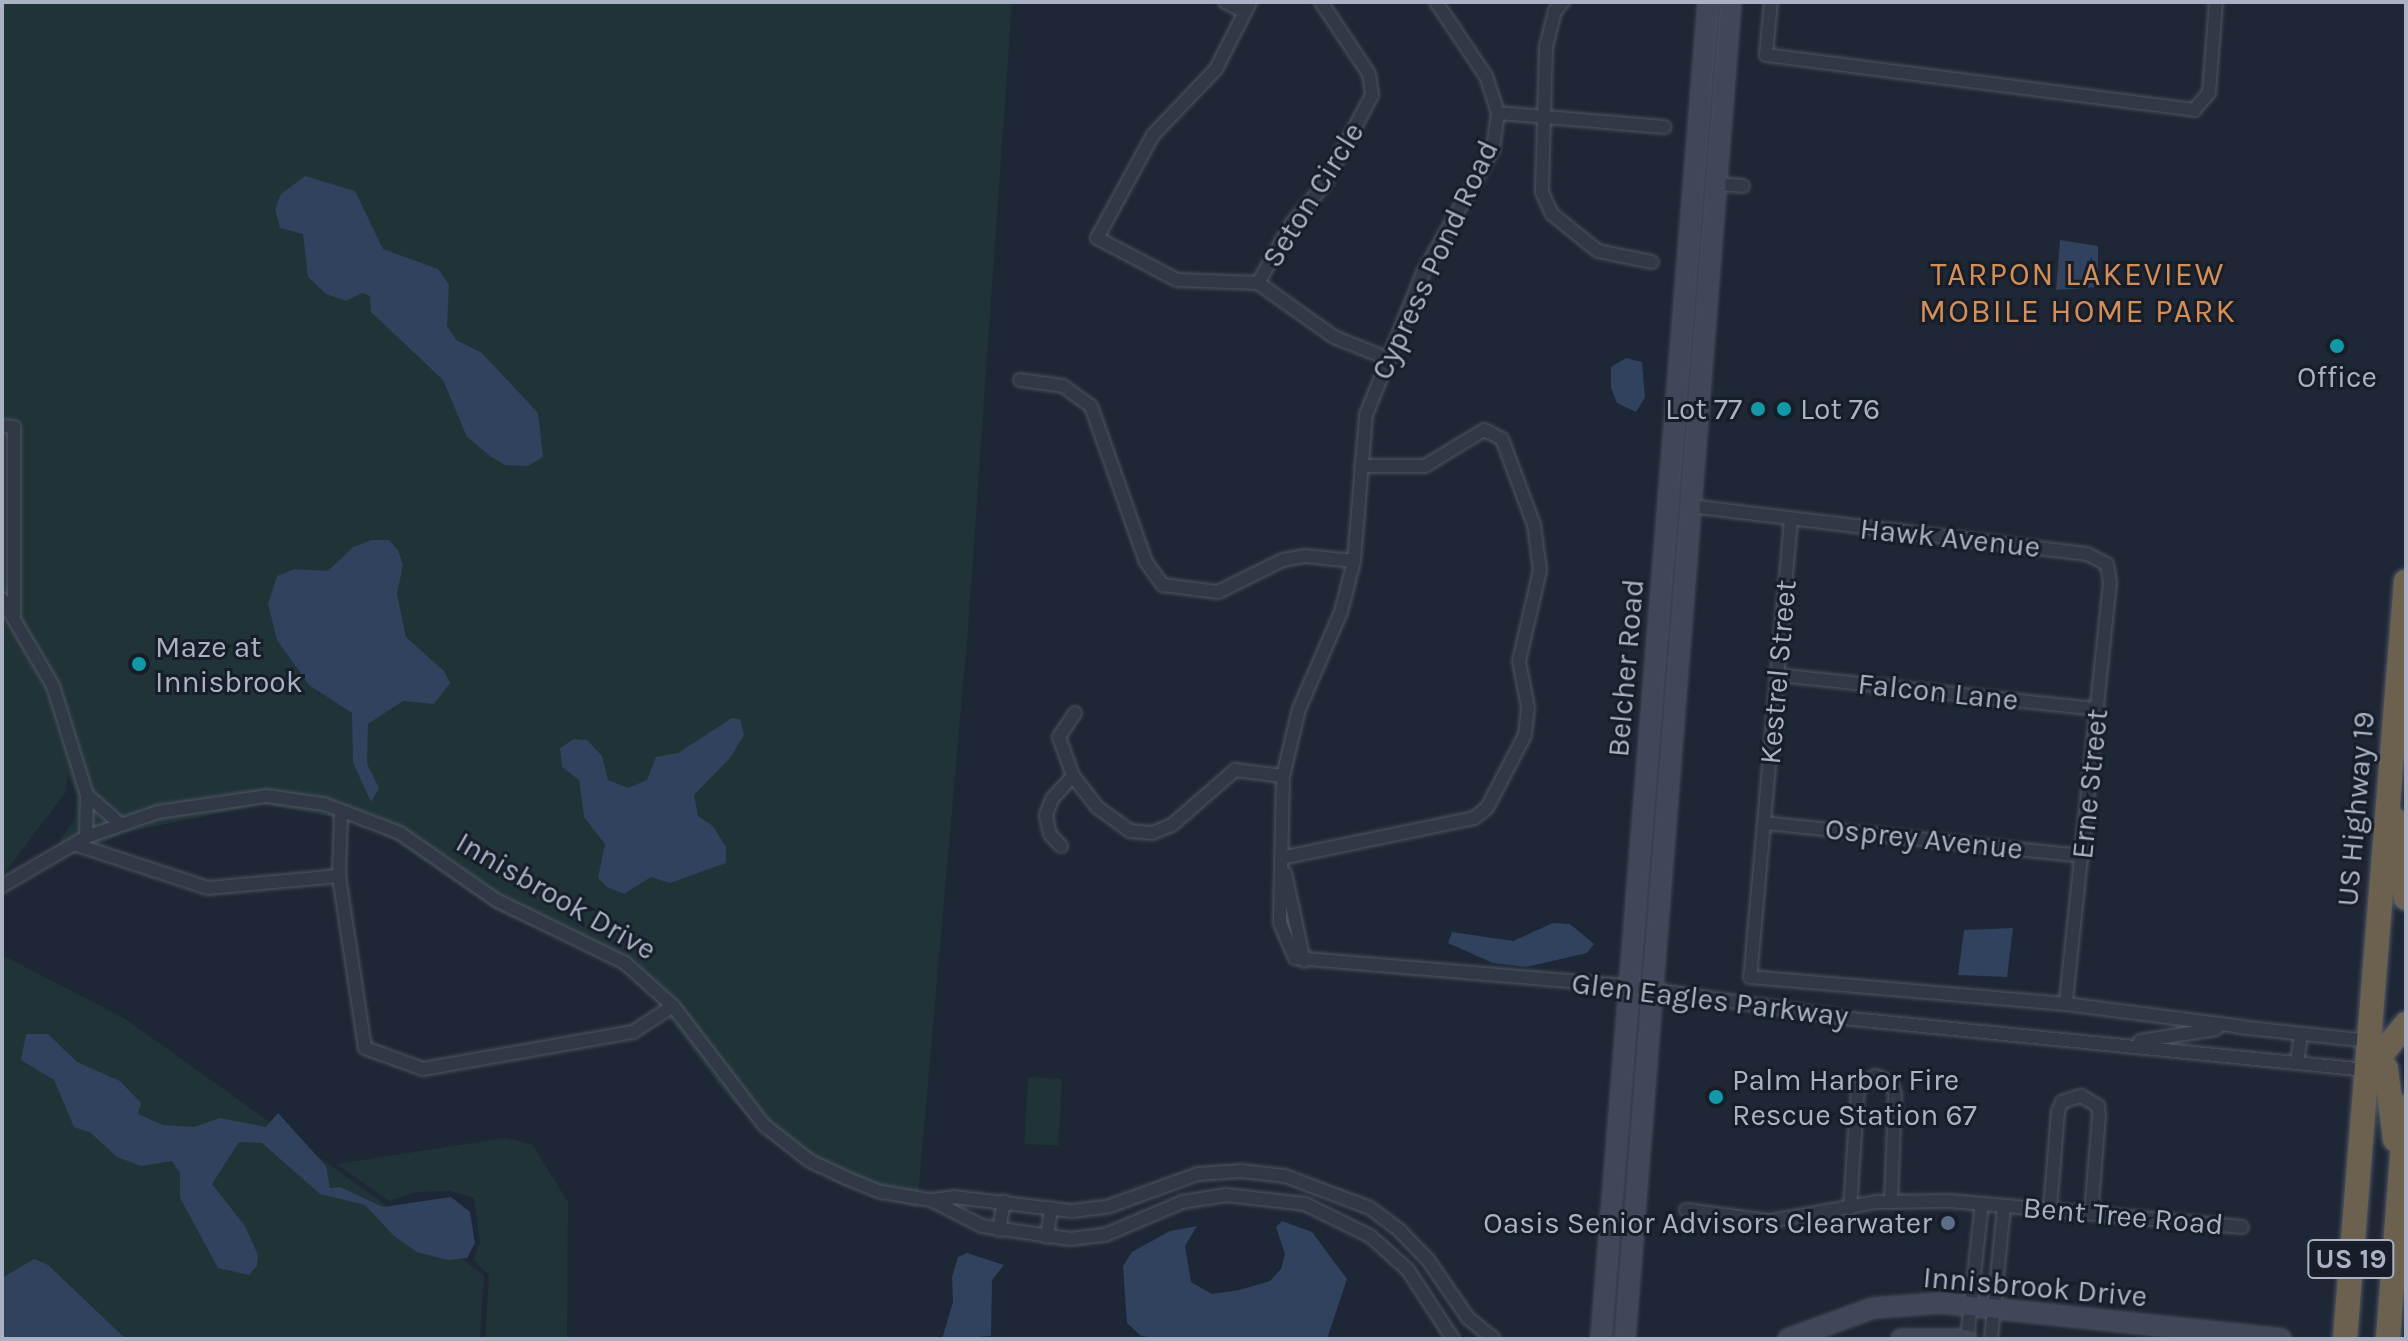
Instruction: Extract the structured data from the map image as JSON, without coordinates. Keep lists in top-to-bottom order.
{
  "streets": {
    "highway": ["US Highway 19", "US 19"],
    "main road": ["Belcher Road", "Innisbrook Drive"],
    "street": [
      "Seton Circle",
      "Cypress Pond Road",
      "Hawk Avenue",
      "Kestrel Street",
      "Falcon Lane",
      "Erne Street",
      "Osprey Avenue",
      "Glen Eagles Parkway",
      "Bent Tree Road"
    ]
  },
  "crossings": [
    ["Cypress Pond Road", "Glen Eagles Parkway"],
    ["Hawk Avenue", "Belcher Road"],
    ["Hawk Avenue", "Kestrel Street"],
    ["Hawk Avenue", "Erne Street"],
    ["Belcher Road", "Glen Eagles Parkway"],
    ["Kestrel Street", "Falcon Lane"],
    ["Kestrel Street", "Erne Street"],
    ["Kestrel Street", "Osprey Avenue"],
    ["Falcon Lane", "Erne Street"],
    ["Erne Street", "Osprey Avenue"],
    ["US Highway 19", "Glen Eagles Parkway"],
    ["Innisbrook Drive", "Bent Tree Road"]
  ],
  "districts": ["TARPON LAKEVIEW MOBILE HOME PARK"],
  "places": [
    "Office",
    "Lot 77",
    "Lot 76",
    "Maze at Innisbrook",
    "Palm Harbor Fire Rescue Station 67",
    "Oasis Senior Advisors Clearwater"
  ]
}
